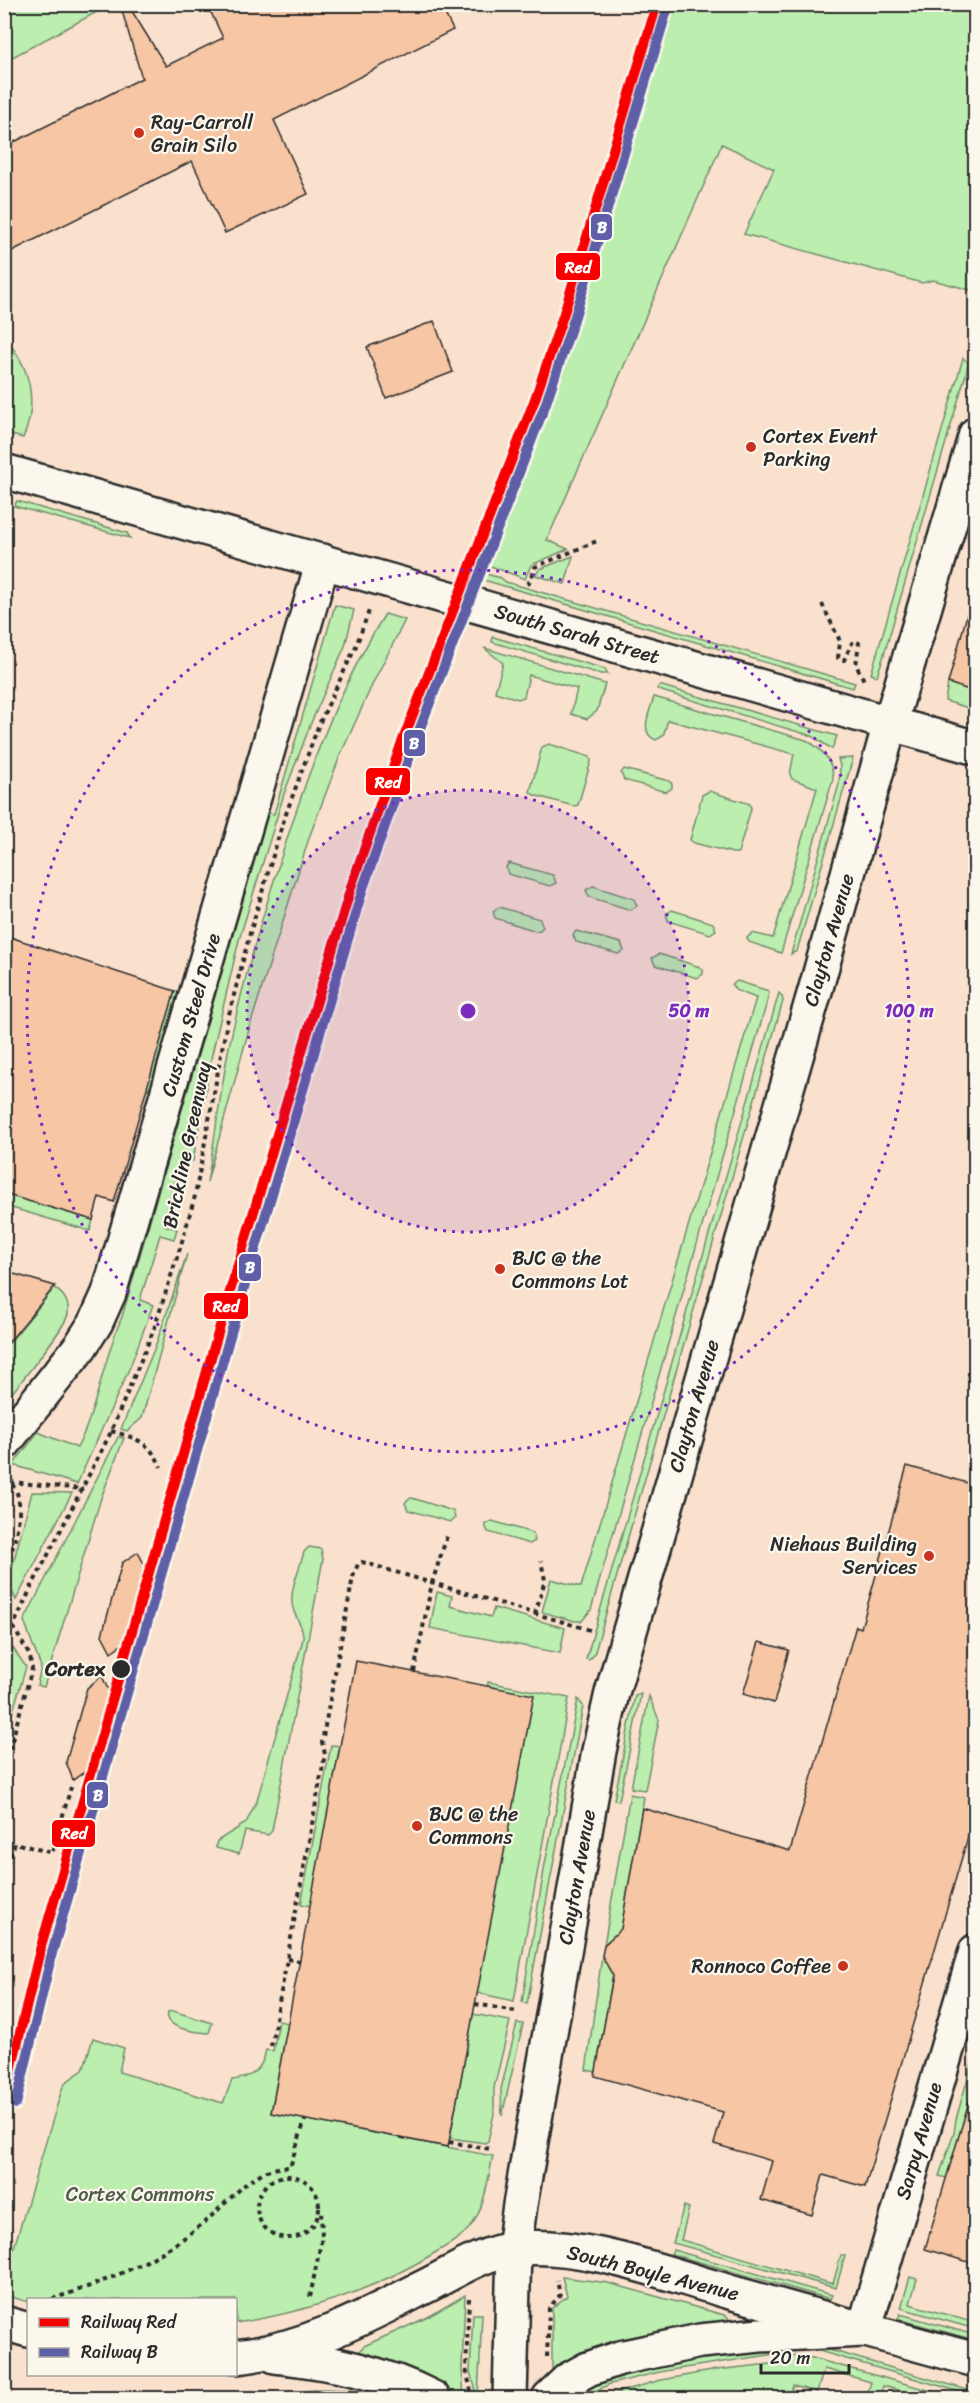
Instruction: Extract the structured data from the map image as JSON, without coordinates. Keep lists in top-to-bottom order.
{
  "streets": {
    "street": [
      "South Sarah Street",
      "Clayton Avenue",
      "Custom Steel Drive",
      "Sarpy Avenue",
      "South Boyle Avenue"
    ],
    "path": ["Brickline Greenway"]
  },
  "crossings": [
    ["South Sarah Street", "Clayton Avenue"],
    ["South Sarah Street", "Custom Steel Drive"],
    ["Clayton Avenue", "South Boyle Avenue"],
    ["Sarpy Avenue", "South Boyle Avenue"]
  ],
  "parks": ["Cortex Commons"],
  "places": [
    "Ray-Carroll Grain Silo",
    "Cortex Event Parking",
    "BJC @ the Commons Lot",
    "Niehaus Building Services",
    "Cortex",
    "BJC @ the Commons",
    "Ronnoco Coffee"
  ],
  "lines": ["rail line Red", "rail line B"],
  "legend": ["Railway Red", "Railway B"],
  "scale_bar": "20 m",
  "rings": ["50 m", "100 m"]
}
